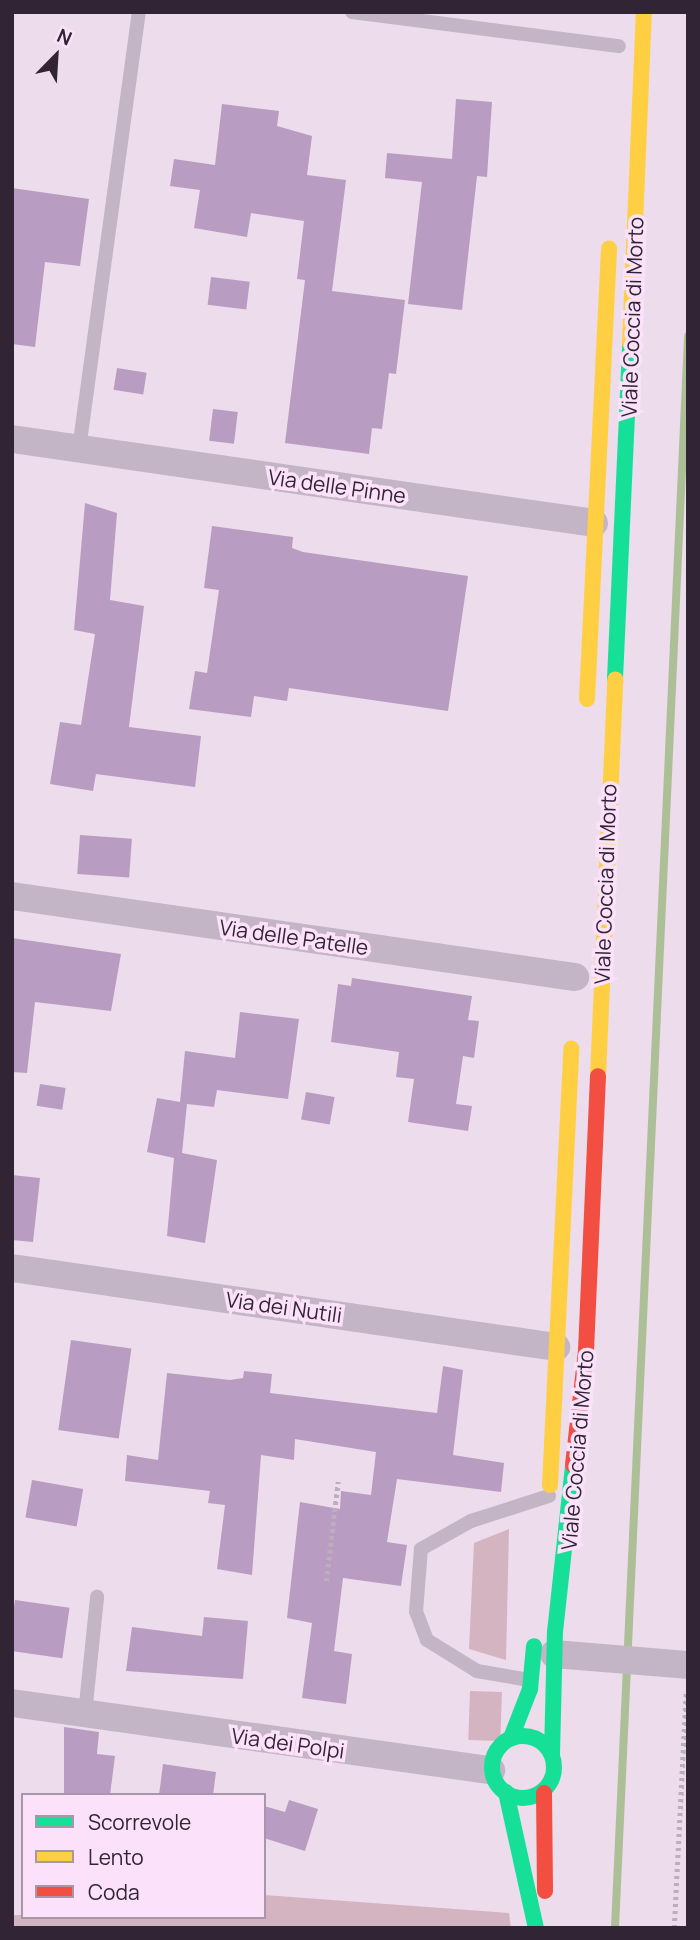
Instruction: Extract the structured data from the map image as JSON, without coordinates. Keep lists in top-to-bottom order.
{
  "streets": {
    "street": [
      "Viale Coccia di Morto",
      "Via delle Pinne",
      "Via delle Patelle",
      "Via dei Nutili",
      "Via dei Polpi"
    ]
  },
  "crossings": [
    ["Viale Coccia di Morto", "Via delle Pinne"],
    ["Viale Coccia di Morto", "Via dei Nutili"],
    ["Viale Coccia di Morto", "Via dei Polpi"]
  ],
  "legend": ["Scorrevole", "Lento", "Coda"],
  "north": "top right"
}
